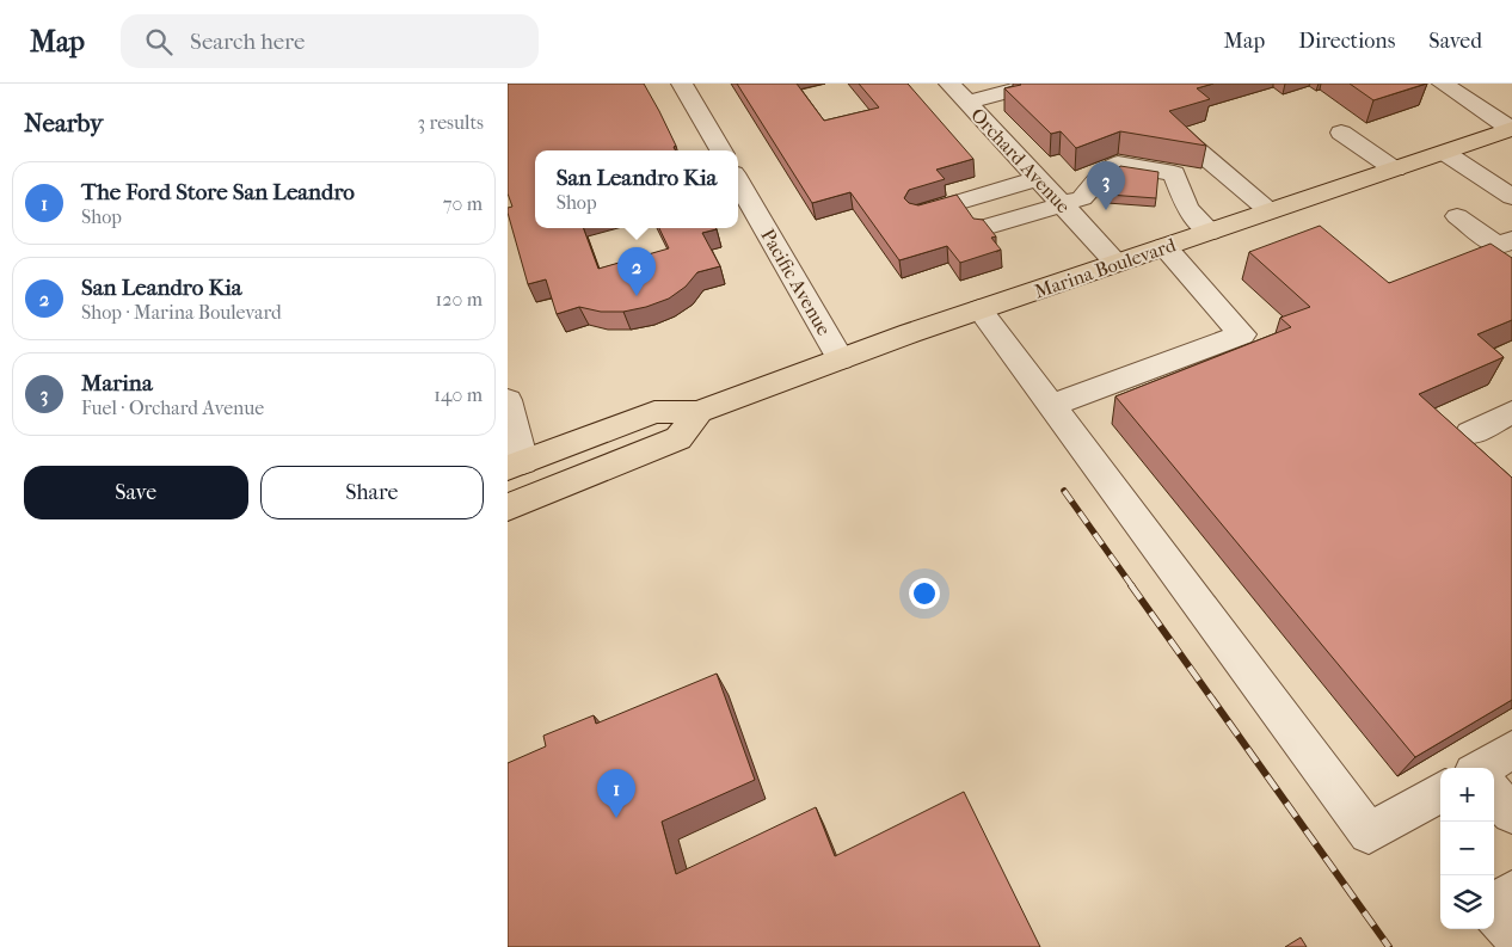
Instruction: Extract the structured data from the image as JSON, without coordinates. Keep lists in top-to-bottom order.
{
  "streets": {
    "main road": ["Marina Boulevard"],
    "street": ["Orchard Avenue", "Pacific Avenue"]
  },
  "crossings": [
    ["Orchard Avenue", "Marina Boulevard"],
    ["Marina Boulevard", "Pacific Avenue"]
  ],
  "page": {
    "header": "Map",
    "search": "Search here",
    "nav": ["Map", "Directions", "Saved"],
    "heading": ["Nearby", "3 results"],
    "popup": ["San Leandro Kia", "Shop"],
    "list": [
      {
        "mark": "1",
        "name": "The Ford Store San Leandro",
        "note": "Shop",
        "value": "70 m"
      },
      {
        "mark": "2",
        "name": "San Leandro Kia",
        "note": "Shop · Marina Boulevard",
        "value": "120 m"
      },
      {
        "mark": "3",
        "name": "Marina",
        "note": "Fuel · Orchard Avenue",
        "value": "140 m"
      }
    ],
    "pins": ["3", "2", "1"],
    "buttons": ["Save", "Share"],
    "map_buttons": ["+", "−"]
  }
}
